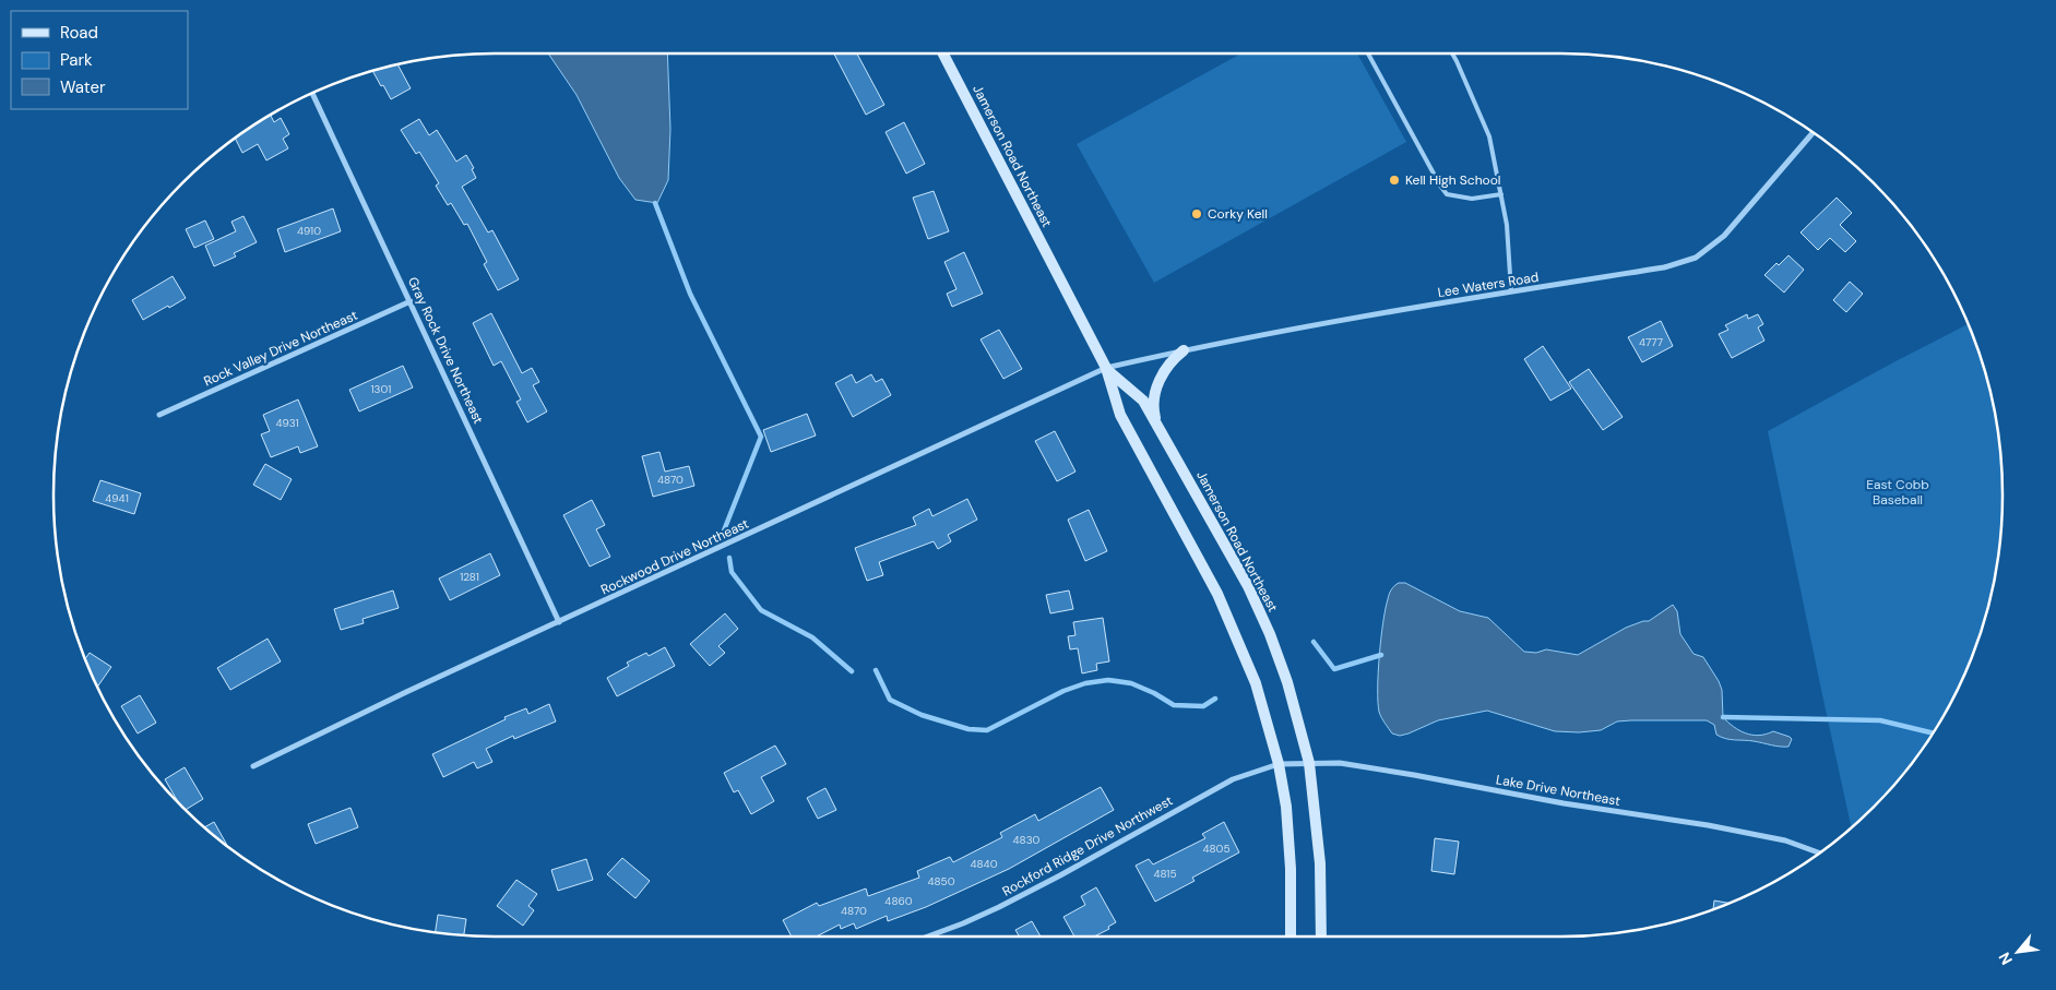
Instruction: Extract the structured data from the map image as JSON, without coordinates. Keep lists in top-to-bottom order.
{
  "streets": {
    "street": [
      "Jamerson Road Northeast",
      "Lee Waters Road",
      "Rock Valley Drive Northeast",
      "Gray Rock Drive Northeast",
      "Rockwood Drive Northeast",
      "Lake Drive Northeast",
      "Rockford Ridge Drive Northwest"
    ]
  },
  "crossings": [
    ["Jamerson Road Northeast", "Lee Waters Road"],
    ["Jamerson Road Northeast", "Rockwood Drive Northeast"],
    ["Jamerson Road Northeast", "Lake Drive Northeast"],
    ["Jamerson Road Northeast", "Rockford Ridge Drive Northwest"],
    ["Lee Waters Road", "Rockwood Drive Northeast"],
    ["Rock Valley Drive Northeast", "Gray Rock Drive Northeast"],
    ["Gray Rock Drive Northeast", "Rockwood Drive Northeast"],
    ["Lake Drive Northeast", "Rockford Ridge Drive Northwest"]
  ],
  "parks": ["East Cobb Baseball"],
  "places": ["Kell High School", "Corky Kell"],
  "house_numbers": [
    "4910",
    "4777",
    "1301",
    "4931",
    "4870",
    "4941",
    "1281",
    "4830",
    "4805",
    "4840",
    "4815",
    "4850",
    "4860",
    "4870"
  ],
  "legend": ["Road", "Park", "Water"],
  "north": "bottom left"
}
